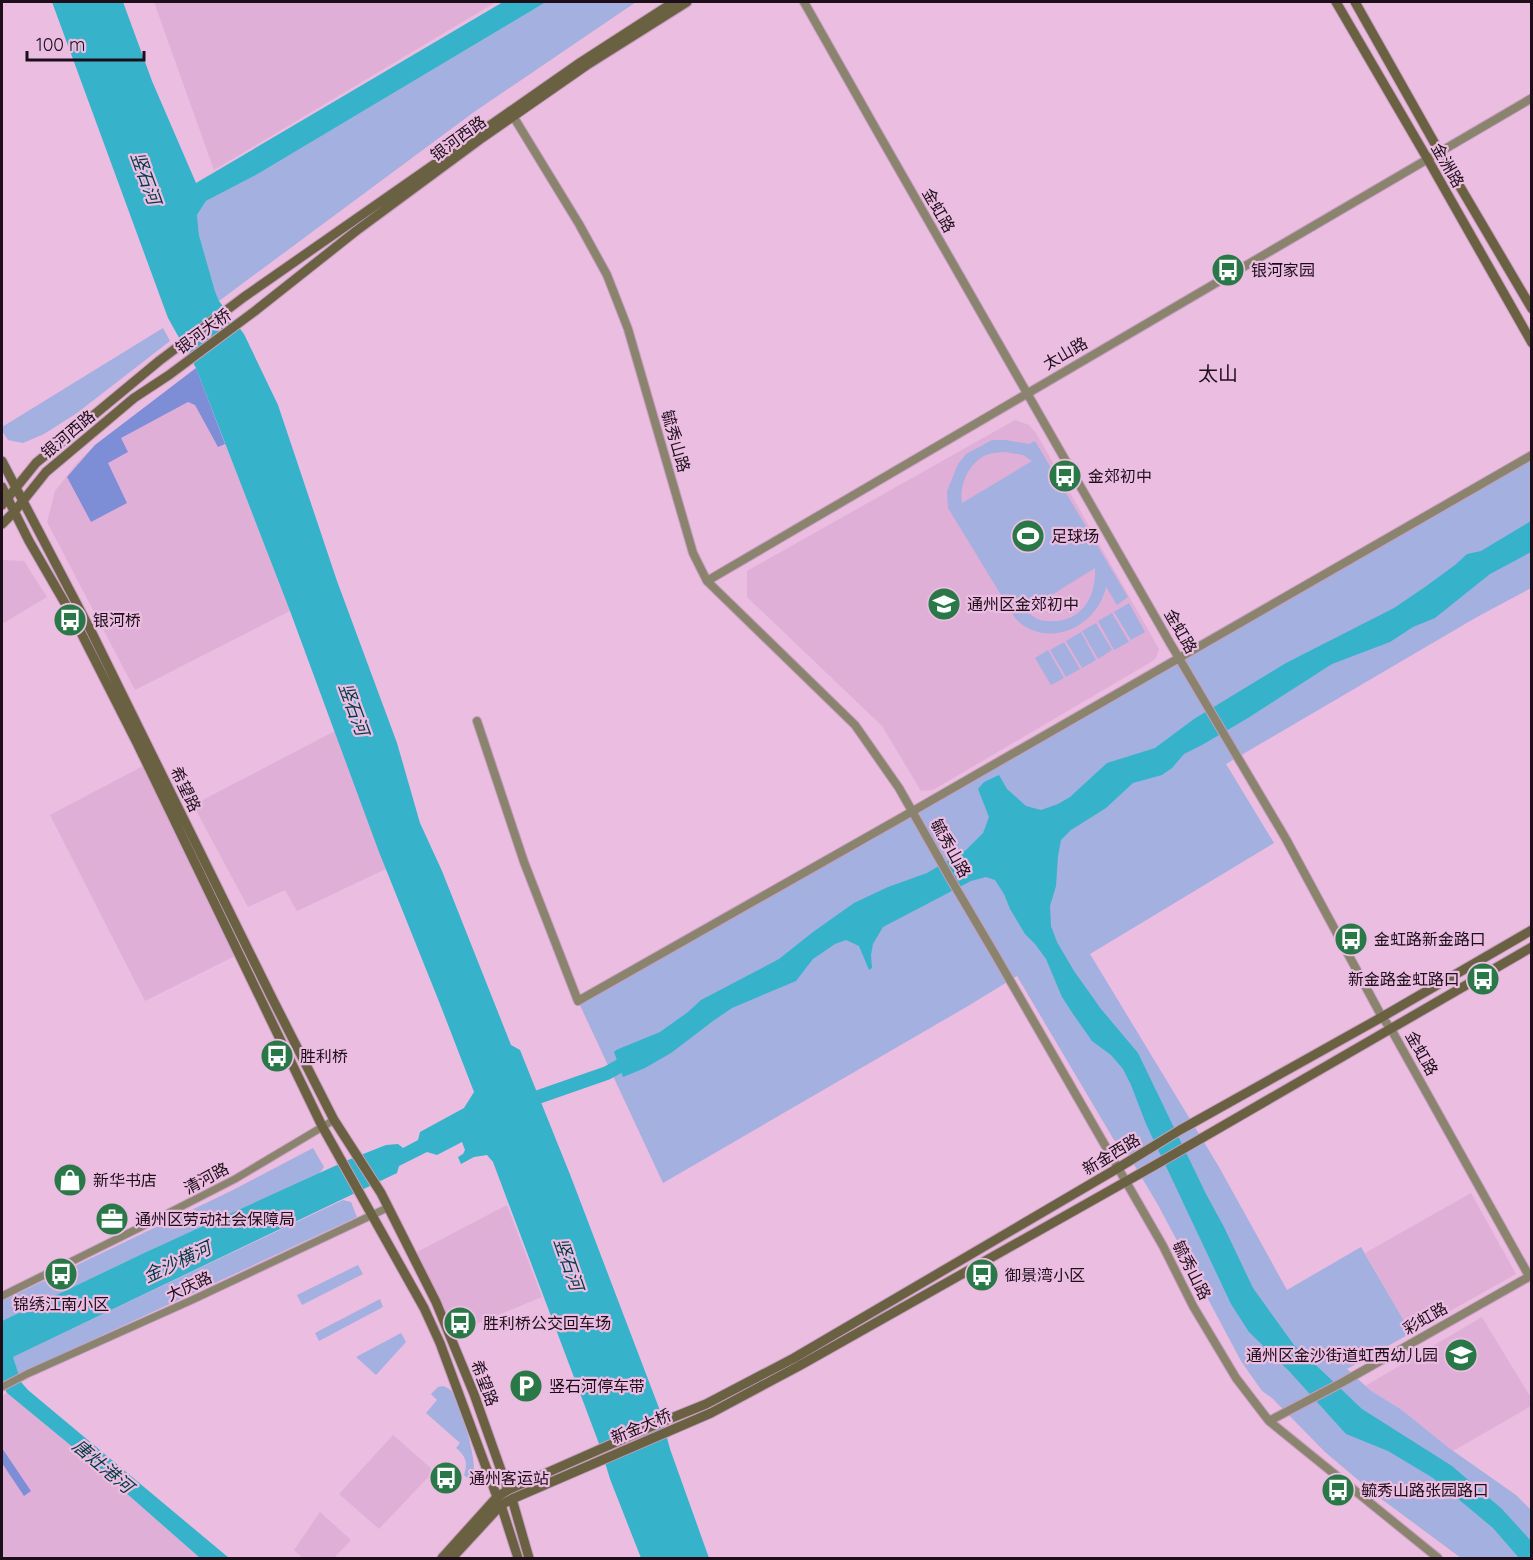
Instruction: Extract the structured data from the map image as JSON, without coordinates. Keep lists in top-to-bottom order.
{
  "streets": {
    "main road": [
      "银河西路",
      "金洲路",
      "银河大桥",
      "希望路",
      "新金西路",
      "新金大桥"
    ],
    "street": [
      "金虹路",
      "太山路",
      "毓秀山路",
      "清河路",
      "大庆路",
      "彩虹路"
    ]
  },
  "crossings": [
    ["银河西路", "银河大桥"],
    ["银河西路", "毓秀山路"],
    ["银河西路", "希望路"],
    ["金洲路", "太山路"],
    ["金虹路", "太山路"],
    ["金虹路", "新金西路"],
    ["金虹路", "彩虹路"],
    ["太山路", "毓秀山路"],
    ["毓秀山路", "新金西路"],
    ["毓秀山路", "彩虹路"],
    ["希望路", "清河路"],
    ["希望路", "大庆路"],
    ["新金西路", "新金大桥"]
  ],
  "districts": ["太山"],
  "water": ["竖石河", "金沙横河", "唐灶港河"],
  "places": {
    "bus stop": [
      "银河家园",
      "金郊初中",
      "银河桥",
      "金虹路新金路口",
      "新金路金虹路口",
      "胜利桥",
      "锦绣江南小区",
      "御景湾小区",
      "胜利桥公交回车场",
      "通州客运站",
      "毓秀山路张园路口"
    ],
    "sports": ["足球场"],
    "school or university": ["通州区金郊初中", "通州区金沙街道虹西幼儿园"],
    "shop": ["新华书店"],
    "office": ["通州区劳动社会保障局"],
    "parking": ["竖石河停车带"]
  },
  "scale_bar": "100 m"
}
